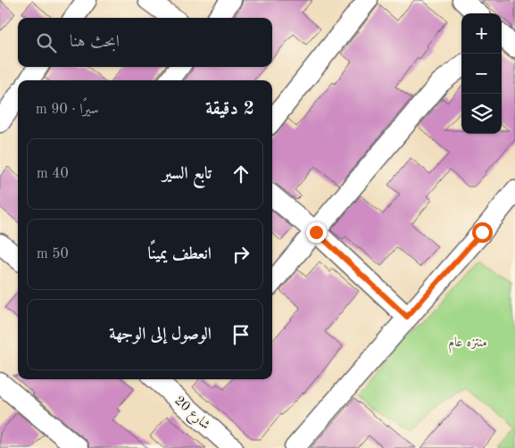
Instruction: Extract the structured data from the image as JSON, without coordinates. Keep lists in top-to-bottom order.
{
  "streets": {
    "street": ["شارع 20"]
  },
  "parks": ["منتزه عام"],
  "page": {
    "map_buttons": ["+", "−"],
    "search": "ابحث هنا",
    "heading": ["2 دقيقة", "سيرًا · 90 m"],
    "list": [
      ["تابع السير", "40 m"],
      ["انعطف يمينًا", "50 m"],
      "الوصول إلى الوجهة"
    ]
  }
}
